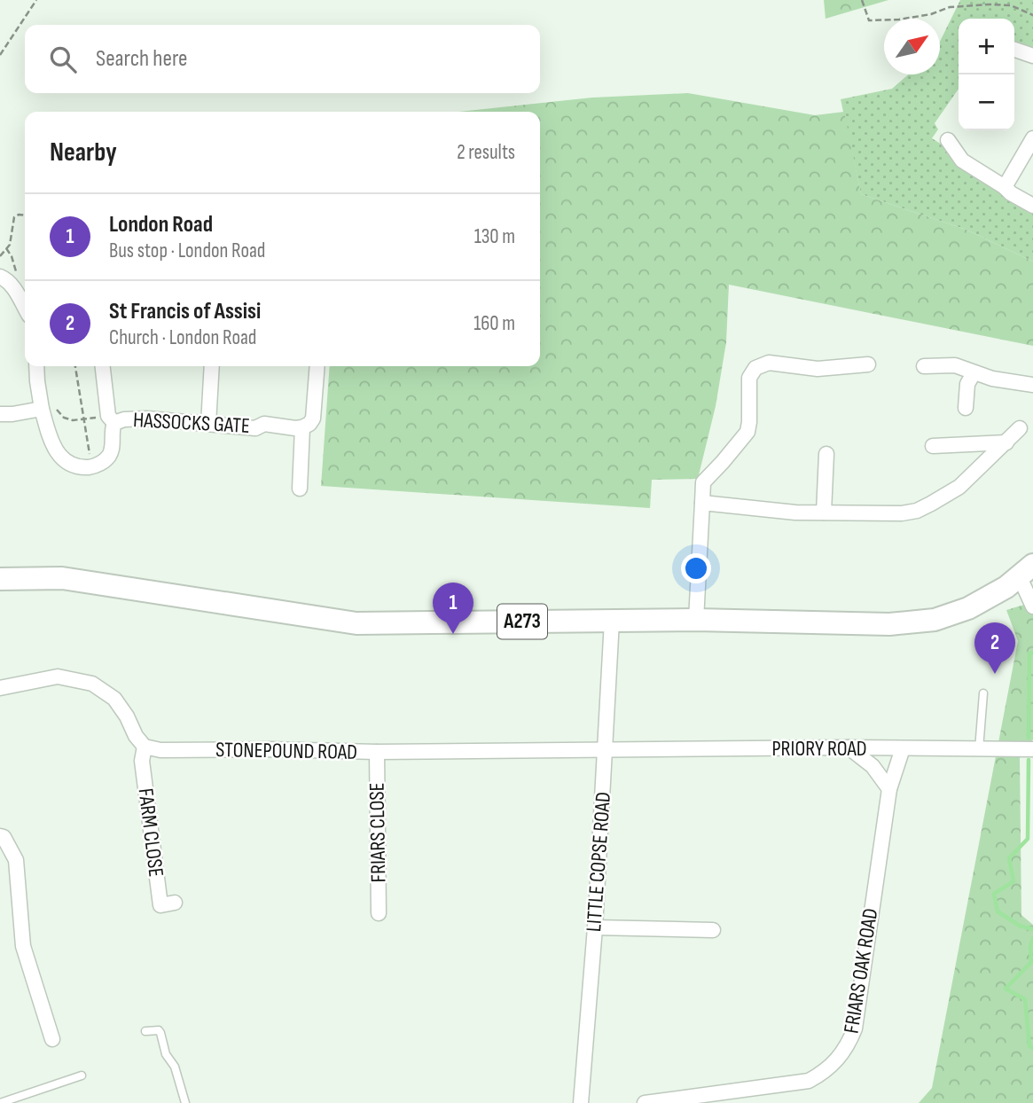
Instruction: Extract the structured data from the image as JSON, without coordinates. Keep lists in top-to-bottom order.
{
  "streets": {
    "main road": ["A273"],
    "street": [
      "HASSOCKS GATE",
      "PRIORY ROAD",
      "STONEPOUND ROAD",
      "FARM CLOSE",
      "FRIARS CLOSE",
      "LITTLE COPSE ROAD",
      "FRIARS OAK ROAD"
    ]
  },
  "crossings": [
    ["A273", "LITTLE COPSE ROAD"],
    ["PRIORY ROAD", "STONEPOUND ROAD"],
    ["PRIORY ROAD", "LITTLE COPSE ROAD"],
    ["PRIORY ROAD", "FRIARS OAK ROAD"],
    ["STONEPOUND ROAD", "FARM CLOSE"],
    ["STONEPOUND ROAD", "FRIARS CLOSE"],
    ["STONEPOUND ROAD", "LITTLE COPSE ROAD"]
  ],
  "north": "top right",
  "page": {
    "map_buttons": ["+", "−"],
    "search": "Search here",
    "heading": ["Nearby", "2 results"],
    "list": [
      {
        "mark": "1",
        "name": "London Road",
        "note": "Bus stop · London Road",
        "value": "130 m"
      },
      {
        "mark": "2",
        "name": "St Francis of Assisi",
        "note": "Church · London Road",
        "value": "160 m"
      }
    ],
    "pins": ["1", "2"]
  }
}
